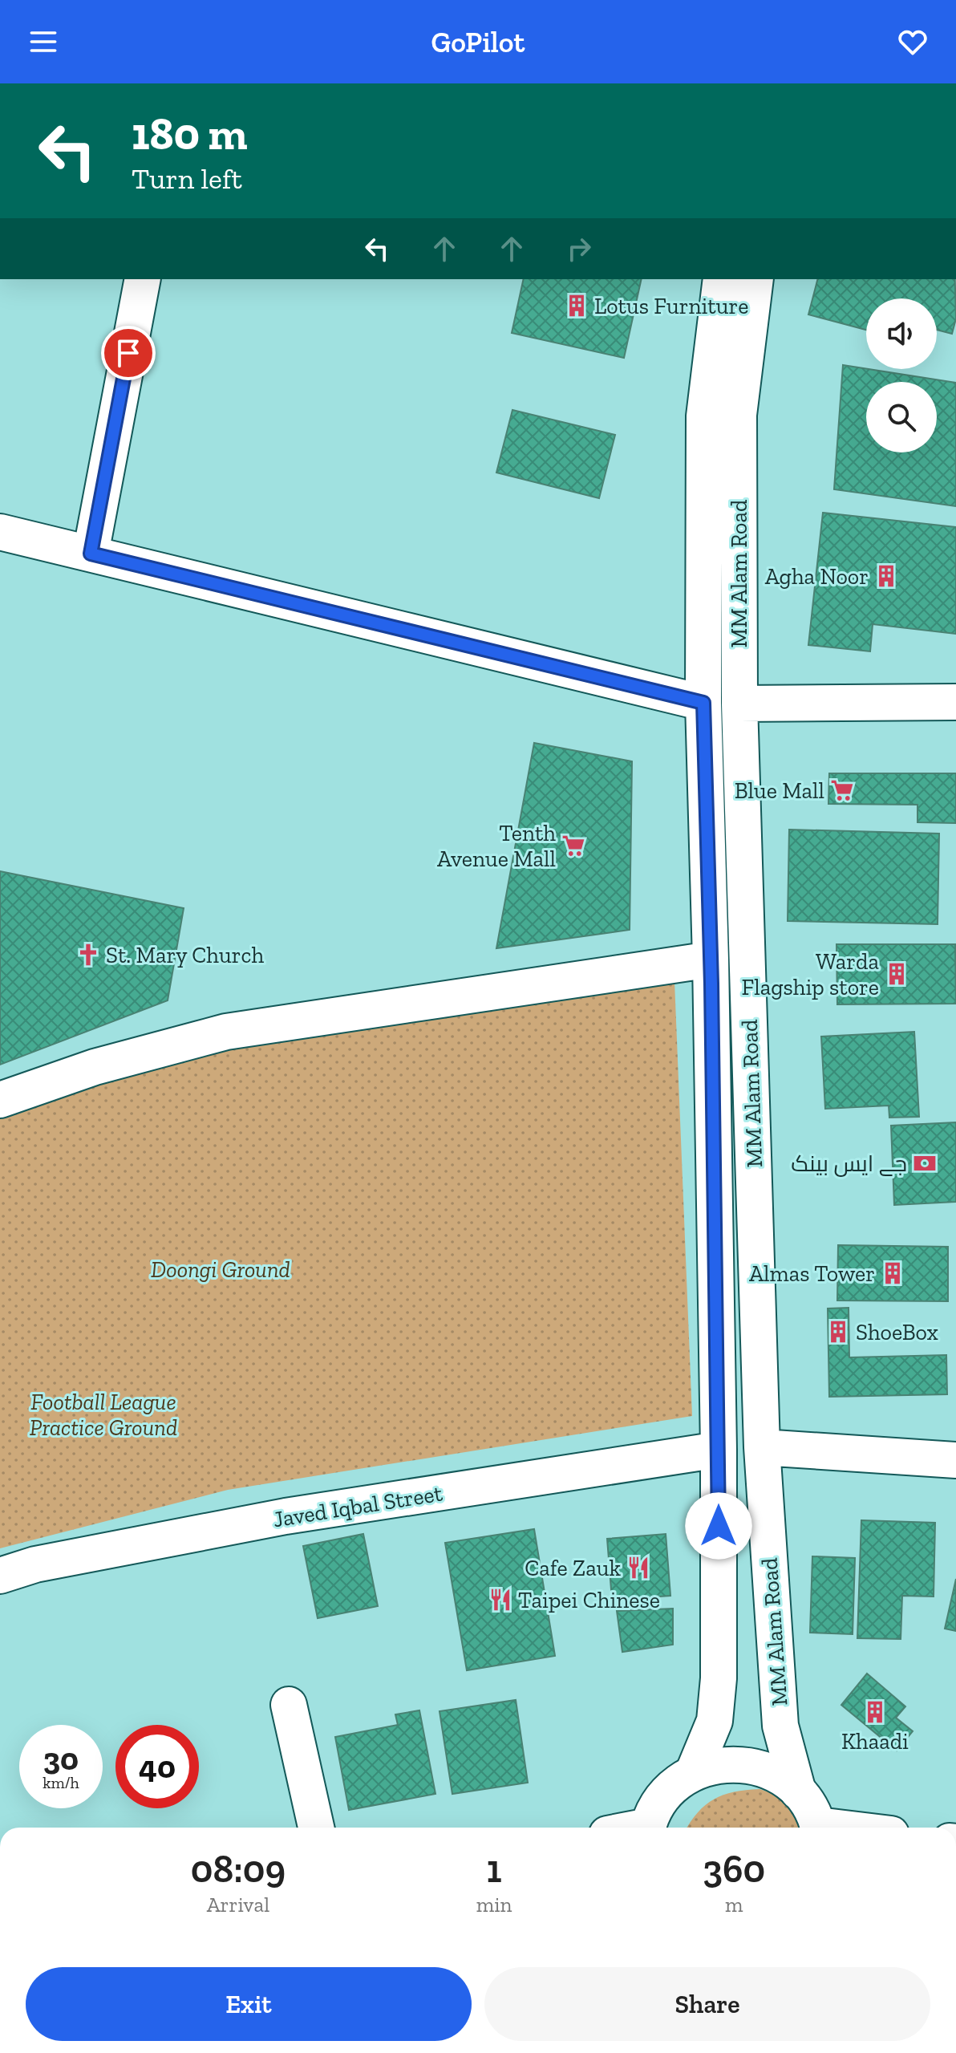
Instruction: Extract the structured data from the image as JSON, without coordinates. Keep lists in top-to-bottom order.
{
  "streets": {
    "street": ["MM Alam Road", "Javed Iqbal Street"]
  },
  "crossings": [
    ["MM Alam Road", "Javed Iqbal Street"]
  ],
  "parks": ["Doongi Ground", "Football League Practice Ground"],
  "places": {
    "building": [
      "Lotus Furniture",
      "Agha Noor",
      "Warda Flagship store",
      "Almas Tower",
      "ShoeBox",
      "Khaadi"
    ],
    "supermarket": ["Blue Mall", "Tenth Avenue Mall"],
    "church": ["St. Mary Church"],
    "bank": ["جے ایس بینک"],
    "restaurant": ["Cafe Zauk", "Taipei Chinese"]
  },
  "page": {
    "header": "GoPilot",
    "turn": ["180 m", "Turn left"],
    "speed": "30 km/h",
    "limit": "40",
    "eta": [
      "08:09",
      "Arrival",
      "1",
      "min",
      "360",
      "m"
    ],
    "buttons": ["Exit", "Share"]
  }
}
